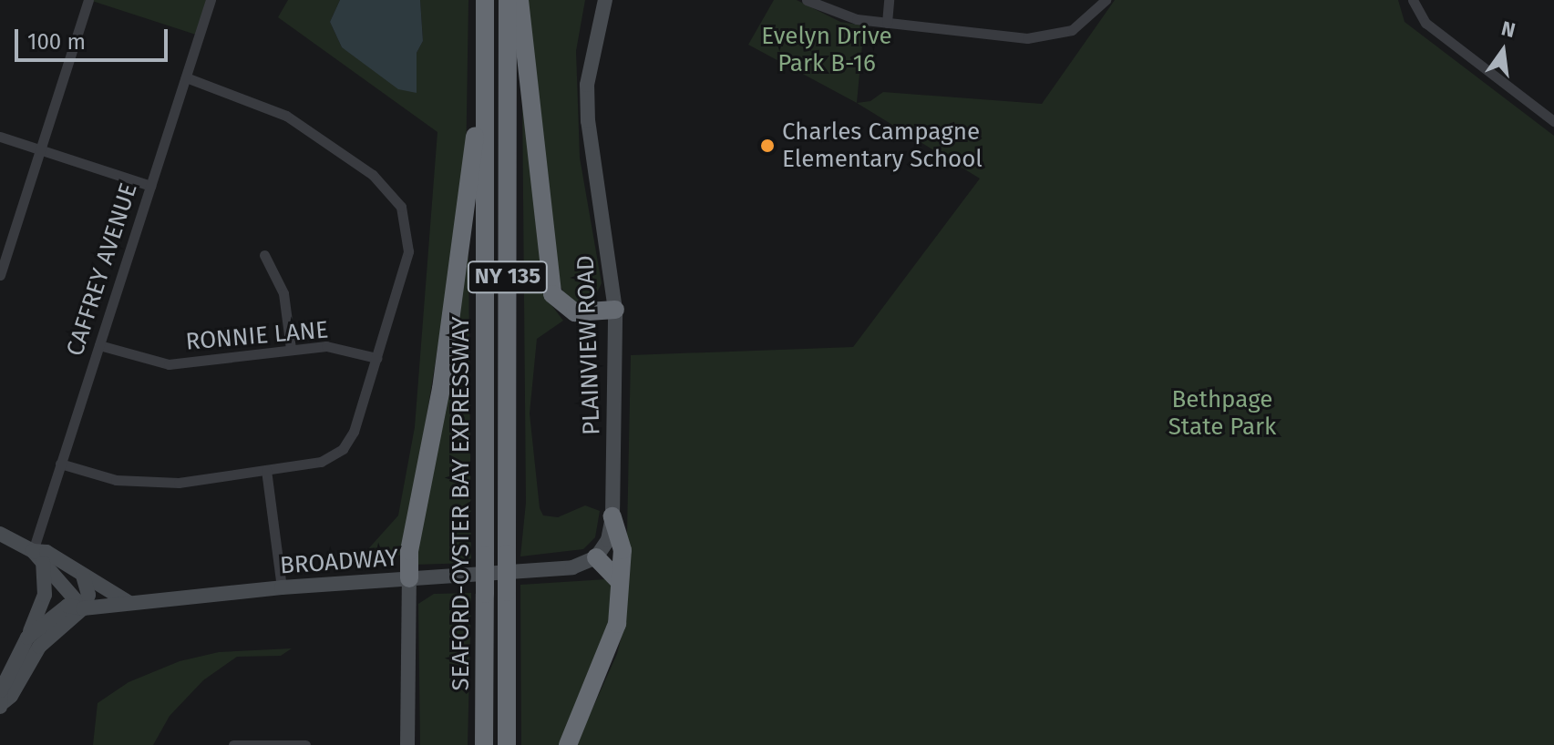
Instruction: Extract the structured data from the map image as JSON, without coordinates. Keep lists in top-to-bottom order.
{
  "streets": {
    "highway": ["NY 135", "SEAFORD-OYSTER BAY EXPRESSWAY"],
    "main road": ["PLAINVIEW ROAD", "BROADWAY"],
    "street": ["CAFFREY AVENUE", "RONNIE LANE"]
  },
  "crossings": [
    ["CAFFREY AVENUE", "RONNIE LANE"],
    ["PLAINVIEW ROAD", "BROADWAY"]
  ],
  "parks": ["Evelyn Drive Park B-16", "Bethpage State Park"],
  "places": ["Charles Campagne Elementary School"],
  "scale_bar": "100 m",
  "north": "top"
}
